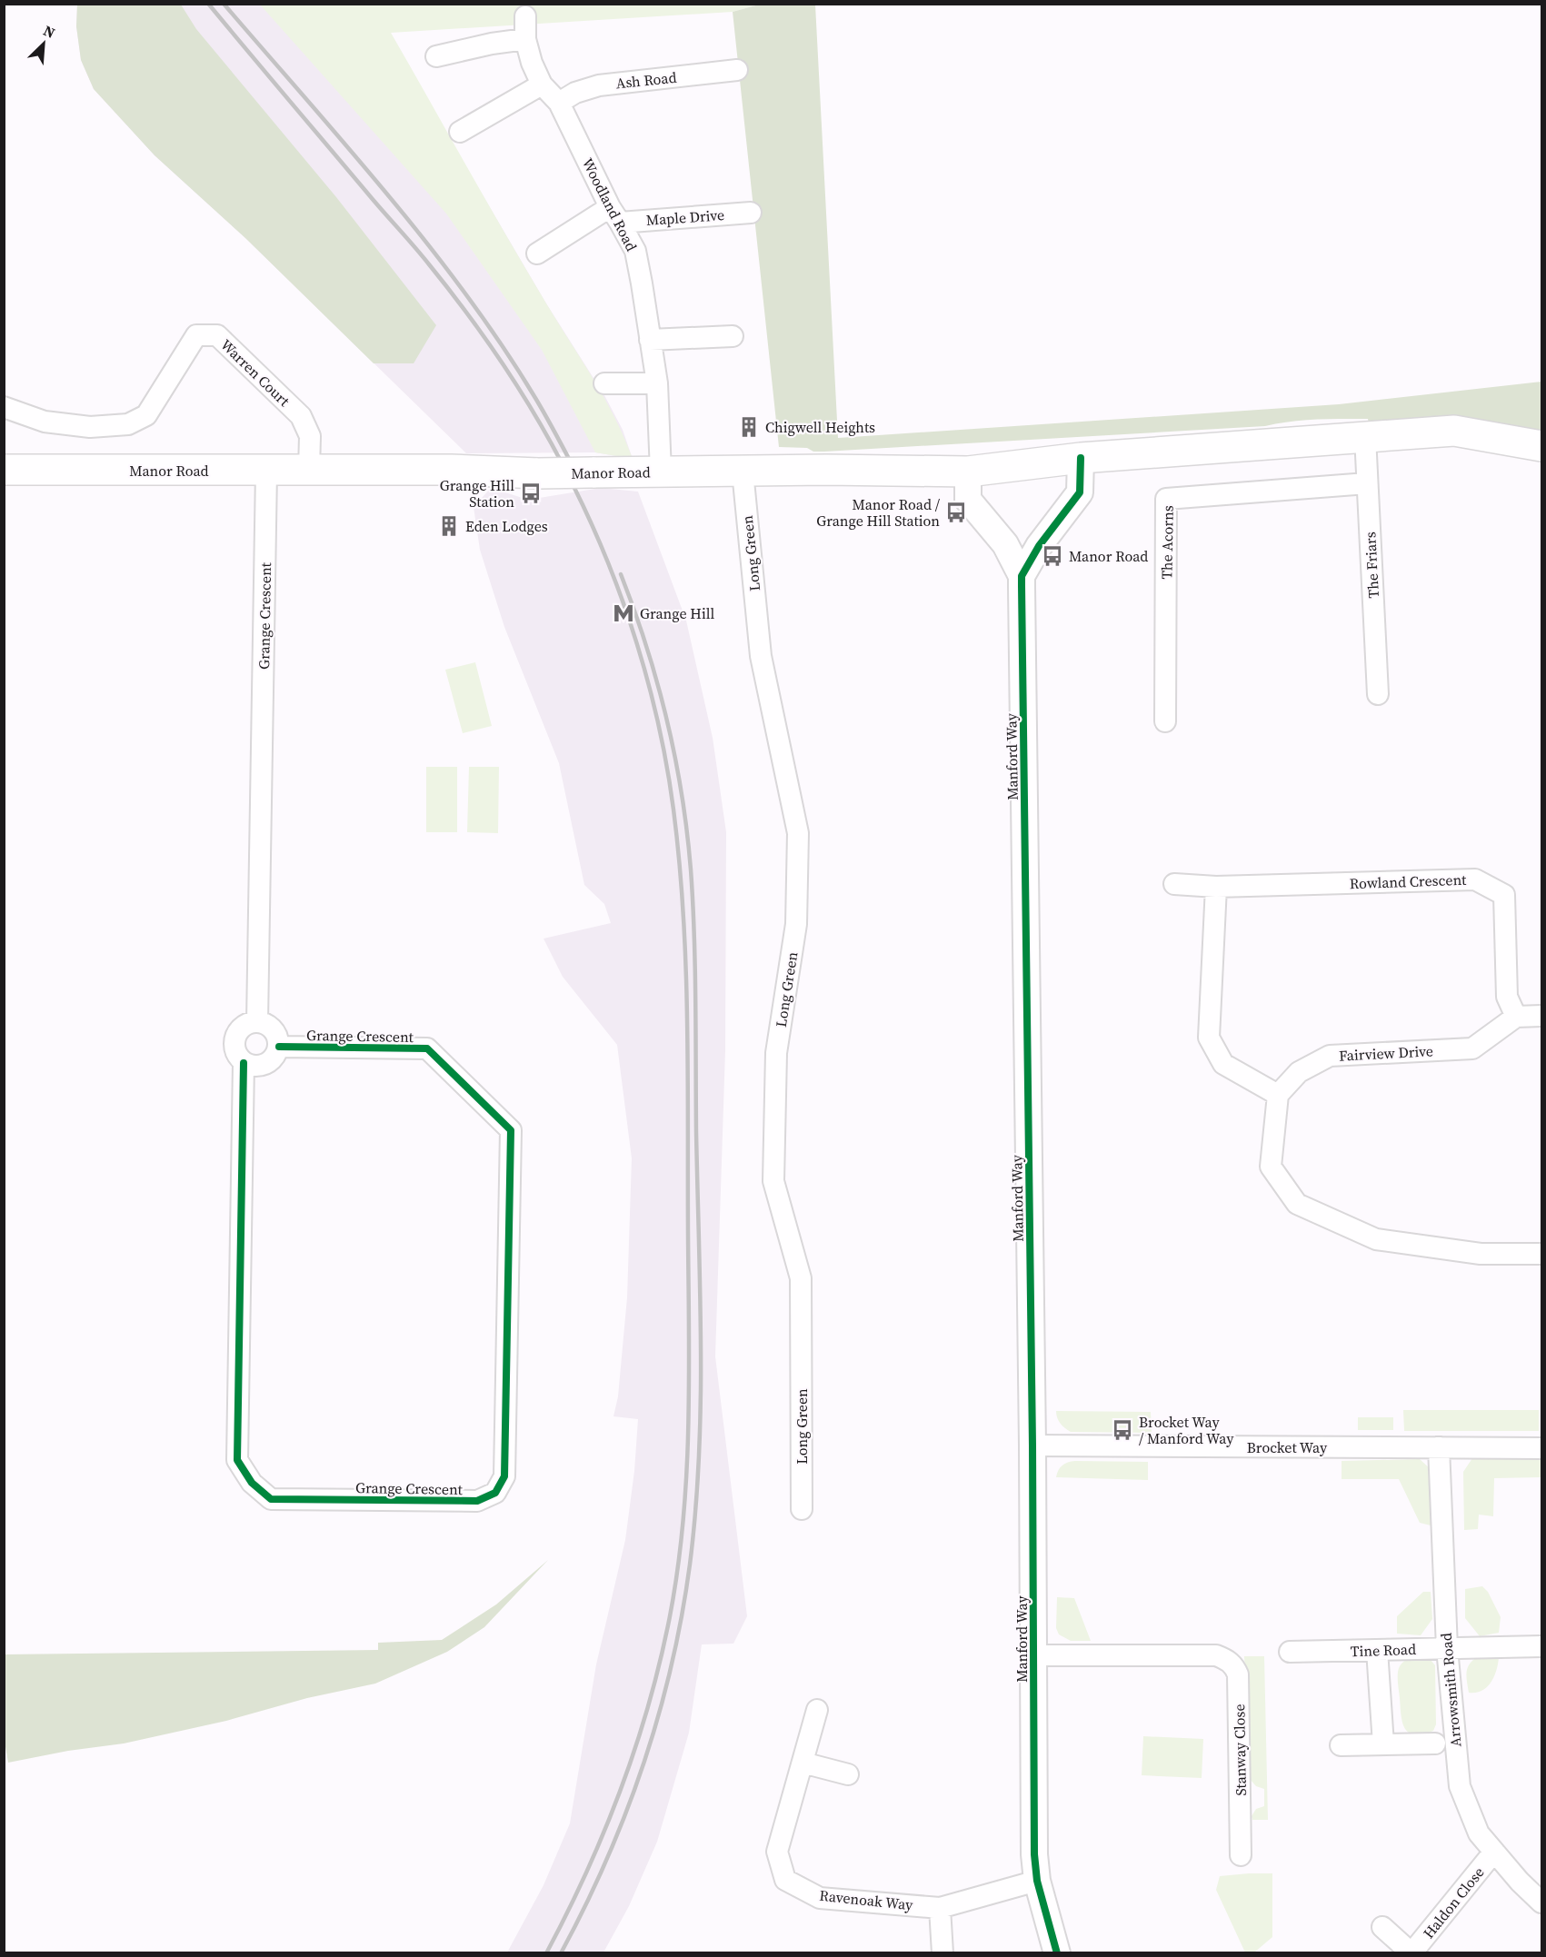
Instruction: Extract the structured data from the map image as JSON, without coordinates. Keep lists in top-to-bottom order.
{
  "streets": {
    "main road": ["Manor Road"],
    "street": [
      "Ash Road",
      "Woodland Road",
      "Maple Drive",
      "Warren Court",
      "The Acorns",
      "Long Green",
      "The Friars",
      "Grange Crescent",
      "Manford Way",
      "Rowland Crescent",
      "Fairview Drive",
      "Brocket Way",
      "Tine Road",
      "Arrowsmith Road",
      "Stanway Close",
      "Ravenoak Way",
      "Haldon Close"
    ]
  },
  "crossings": [
    ["Ash Road", "Woodland Road"],
    ["Woodland Road", "Maple Drive"],
    ["Woodland Road", "Manor Road"],
    ["Warren Court", "Manor Road"],
    ["Manor Road", "Long Green"],
    ["Manor Road", "The Friars"],
    ["Manor Road", "Grange Crescent"],
    ["Manor Road", "Manford Way"],
    ["The Acorns", "The Friars"],
    ["Manford Way", "Brocket Way"],
    ["Manford Way", "Stanway Close"],
    ["Manford Way", "Ravenoak Way"],
    ["Rowland Crescent", "Fairview Drive"],
    ["Brocket Way", "Arrowsmith Road"],
    ["Tine Road", "Arrowsmith Road"],
    ["Arrowsmith Road", "Haldon Close"]
  ],
  "places": {
    "building": ["Chigwell Heights", "Eden Lodges"],
    "bus stop": [
      "Grange Hill Station",
      "Manor Road / Grange Hill Station",
      "Manor Road",
      "Brocket Way / Manford Way"
    ],
    "metro station": ["Grange Hill"]
  },
  "north": "top right"
}
